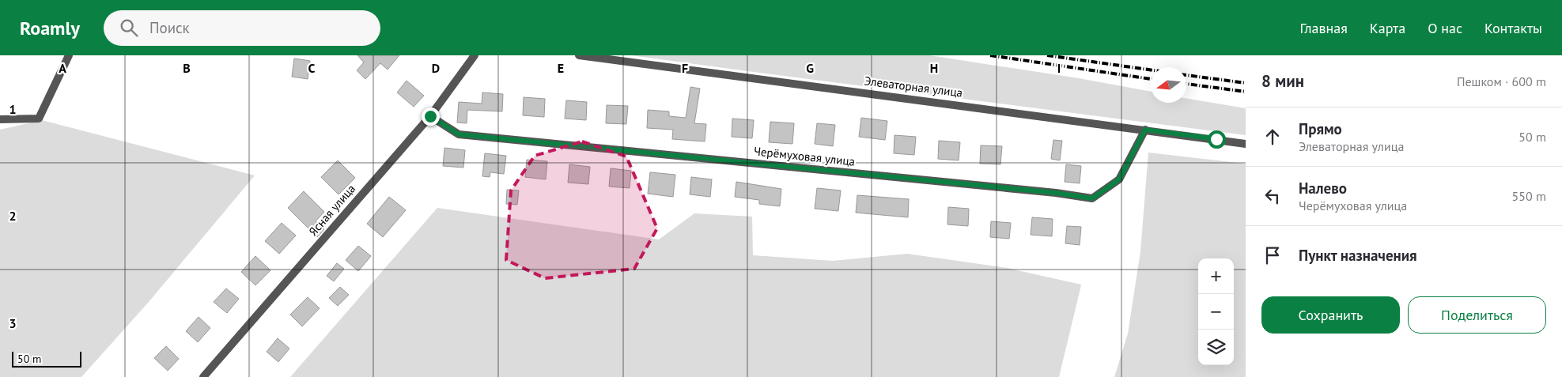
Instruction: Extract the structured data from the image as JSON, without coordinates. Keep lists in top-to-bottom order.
{
  "streets": {
    "street": ["Элеваторная улица", "Черёмуховая улица", "Ясная улица"]
  },
  "crossings": [
    ["Элеваторная улица", "Черёмуховая улица"],
    ["Черёмуховая улица", "Ясная улица"]
  ],
  "scale_bar": "50 m",
  "north": "left",
  "page": {
    "header": "Roamly",
    "search": "Поиск",
    "nav": [
      "Главная",
      "Карта",
      "О нас",
      "Контакты"
    ],
    "heading": ["8 мин", "Пешком · 600 m"],
    "list": [
      ["Прямо", "Элеваторная улица", "50 m"],
      ["Налево", "Черёмуховая улица", "550 m"],
      "Пункт назначения"
    ],
    "map_buttons": ["+", "−"],
    "buttons": ["Сохранить", "Поделиться"],
    "scale": "50 m"
  },
  "grid": {
    "columns": [
      "A",
      "B",
      "C",
      "D",
      "E",
      "F",
      "G",
      "H",
      "I"
    ],
    "rows": ["1", "2", "3"]
  }
}
